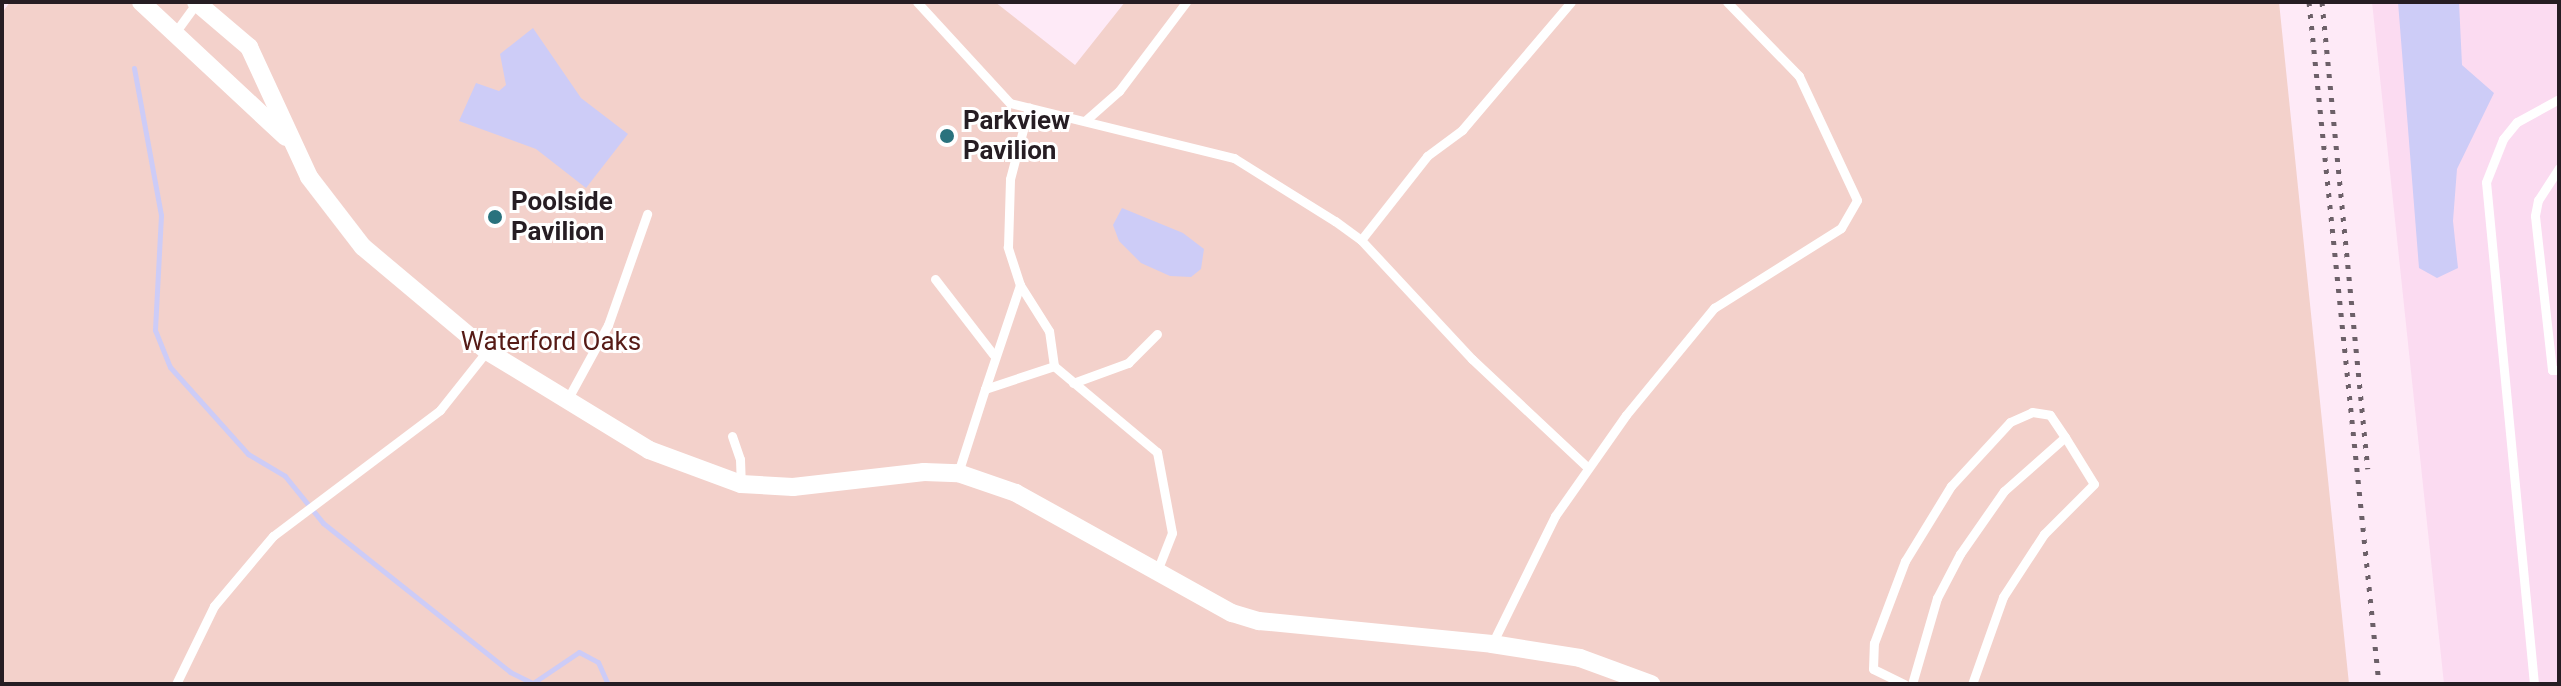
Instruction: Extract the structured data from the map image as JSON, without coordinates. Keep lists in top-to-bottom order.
{
  "parks": ["Waterford Oaks"],
  "places": ["Parkview Pavilion", "Poolside Pavilion"]
}
